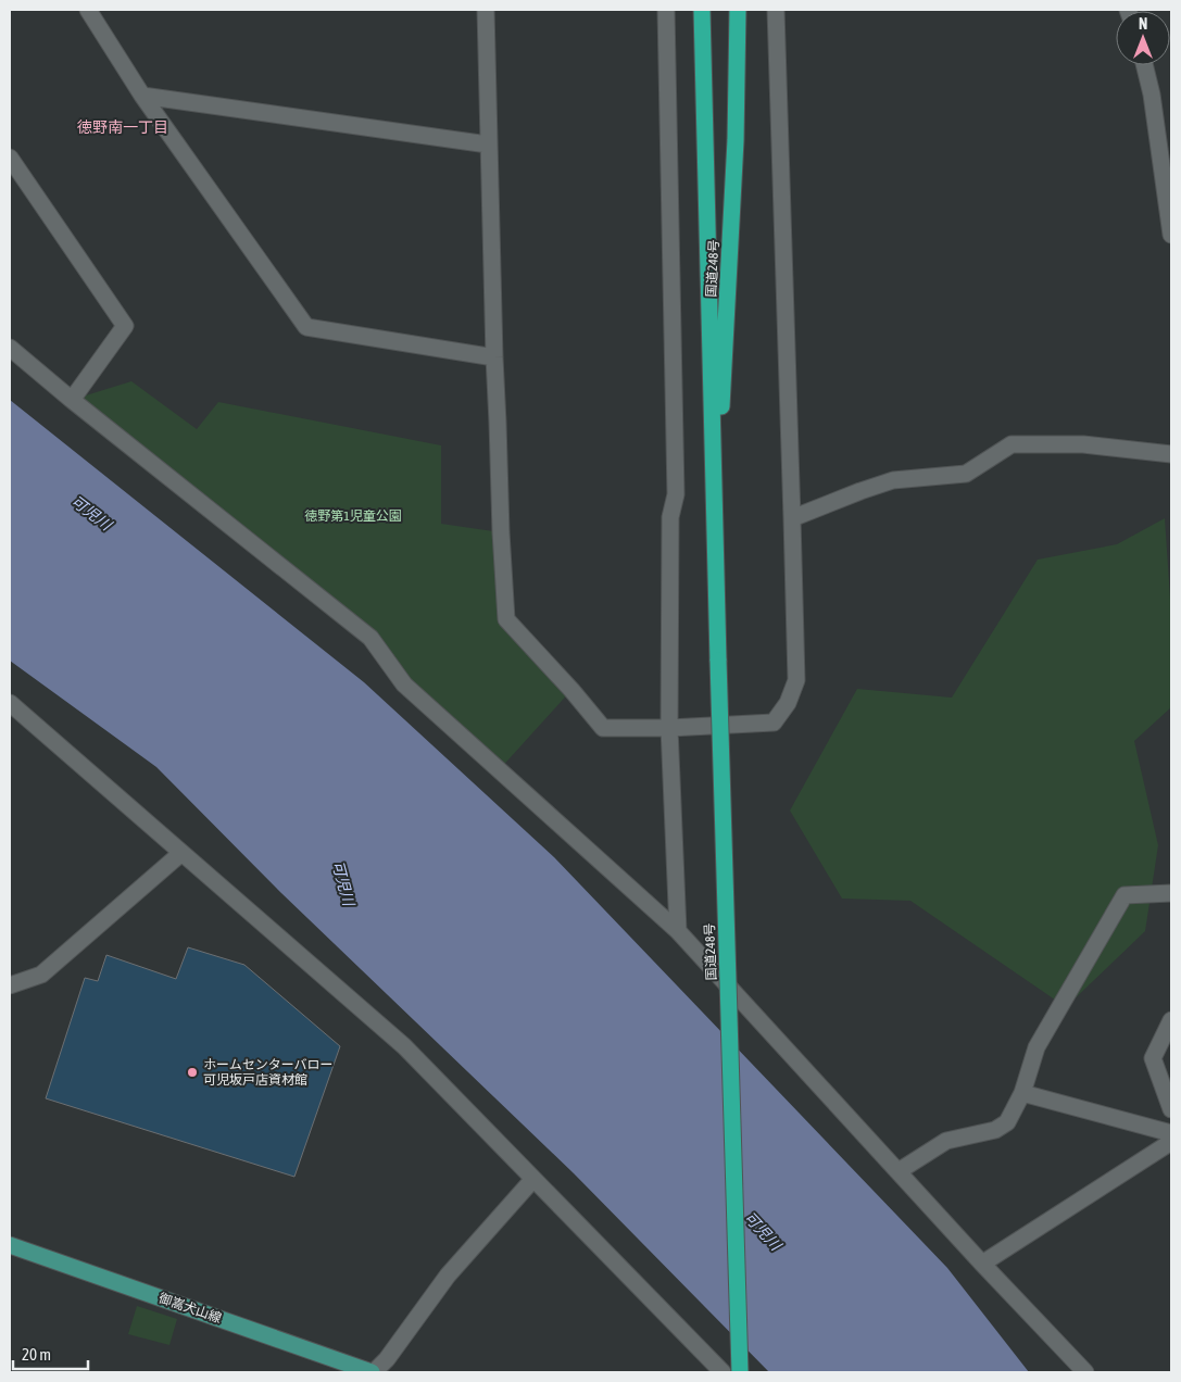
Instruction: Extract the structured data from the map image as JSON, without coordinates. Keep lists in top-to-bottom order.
{
  "streets": {
    "highway": ["国道248号"],
    "main road": ["御嵩犬山線"]
  },
  "districts": ["徳野南一丁目"],
  "water": ["可児川"],
  "parks": ["徳野第1児童公園"],
  "places": ["ホームセンターバロー 可児坂戸店資材館"],
  "scale_bar": "20 m",
  "north": "top"
}
